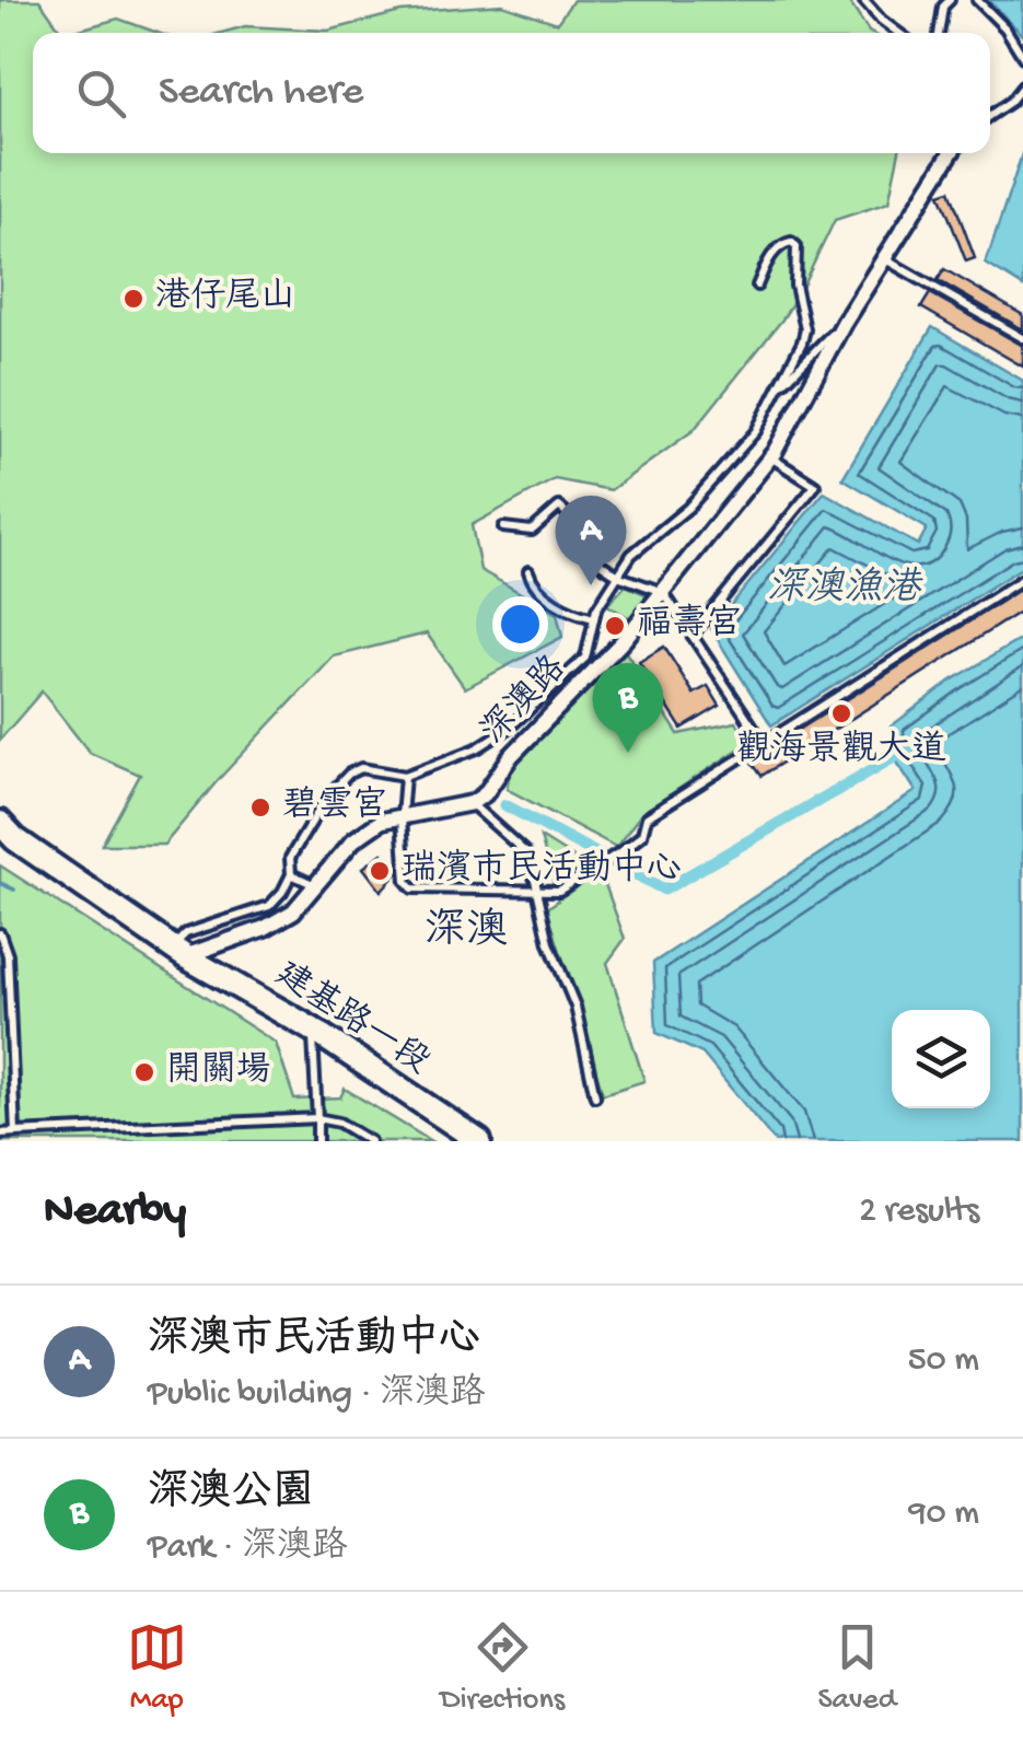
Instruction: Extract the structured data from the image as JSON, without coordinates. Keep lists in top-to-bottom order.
{
  "streets": {
    "main road": ["建基路一段"],
    "street": ["深澳路"]
  },
  "districts": ["深澳"],
  "water": ["深澳漁港"],
  "places": [
    "港仔尾山",
    "福壽宮",
    "觀海景觀大道",
    "碧雲宮",
    "瑞濱市民活動中心",
    "開關場"
  ],
  "page": {
    "search": "Search here",
    "pins": ["A", "B"],
    "heading": ["Nearby", "2 results"],
    "list": [
      {
        "mark": "A",
        "name": "深澳市民活動中心",
        "note": "Public building · 深澳路",
        "value": "50 m"
      },
      {
        "mark": "B",
        "name": "深澳公園",
        "note": "Park · 深澳路",
        "value": "90 m"
      }
    ],
    "nav": ["Map", "Directions", "Saved"]
  }
}
